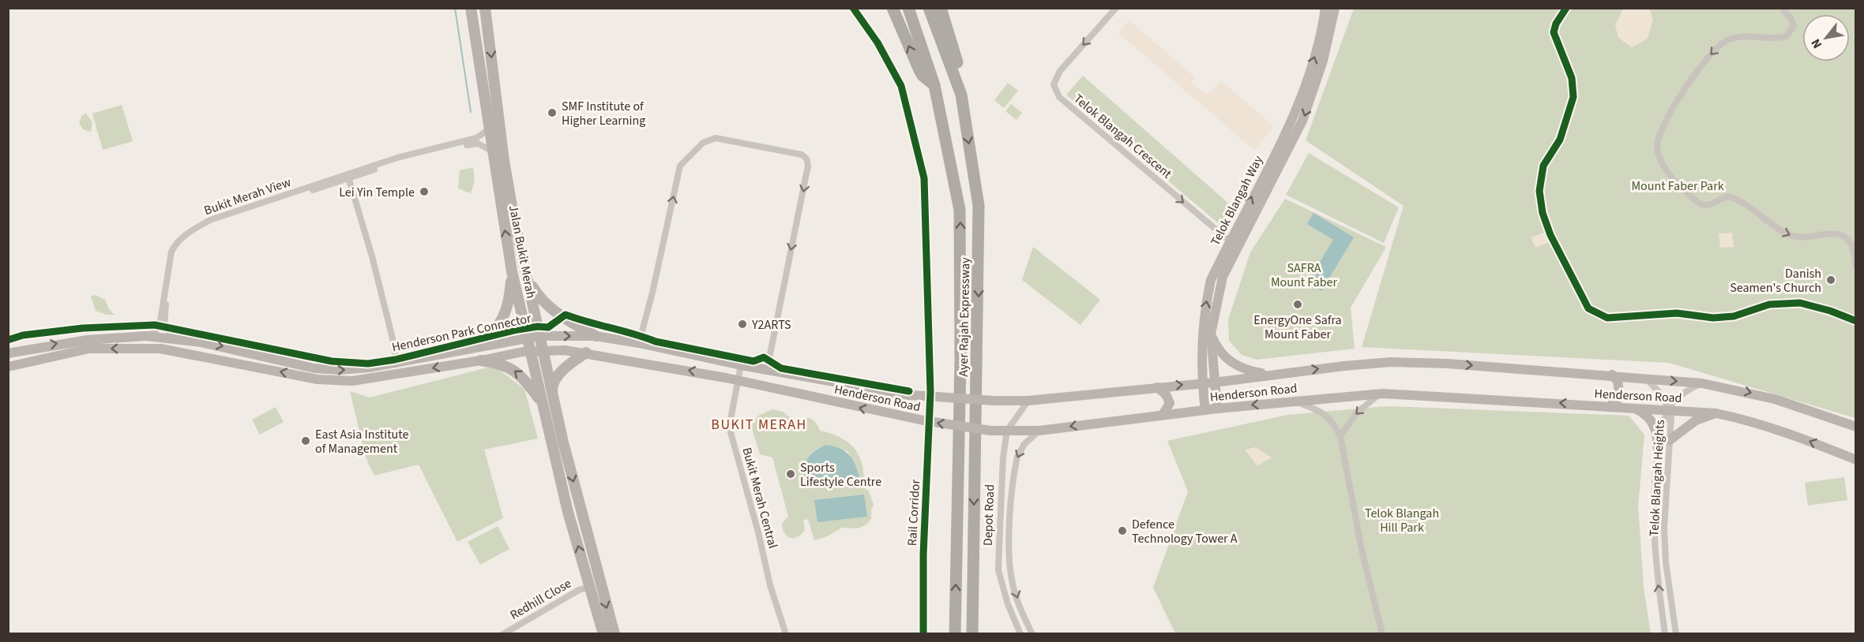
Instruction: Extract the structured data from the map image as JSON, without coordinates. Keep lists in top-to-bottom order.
{
  "streets": {
    "highway": ["Ayer Rajah Expressway"],
    "main road": ["Telok Blangah Way", "Jalan Bukit Merah", "Henderson Road"],
    "street": [
      "Telok Blangah Crescent",
      "Bukit Merah View",
      "Telok Blangah Heights",
      "Bukit Merah Central",
      "Depot Road",
      "Redhill Close"
    ],
    "cycle path": ["Henderson Park Connector", "Rail Corridor"]
  },
  "crossings": [
    ["Telok Blangah Crescent", "Telok Blangah Way"],
    ["Bukit Merah View", "Jalan Bukit Merah"],
    ["Bukit Merah View", "Henderson Road"],
    ["Telok Blangah Way", "Henderson Road"],
    ["Jalan Bukit Merah", "Henderson Road"],
    ["Jalan Bukit Merah", "Redhill Close"],
    ["Henderson Road", "Telok Blangah Heights"],
    ["Henderson Road", "Bukit Merah Central"],
    ["Henderson Road", "Depot Road"]
  ],
  "districts": ["BUKIT MERAH"],
  "parks": ["Mount Faber Park", "SAFRA Mount Faber", "Telok Blangah Hill Park"],
  "places": [
    "SMF Institute of Higher Learning",
    "Lei Yin Temple",
    "Danish Seamen's Church",
    "EnergyOne Safra Mount Faber",
    "Y2ARTS",
    "East Asia Institute of Management",
    "Sports Lifestyle Centre",
    "Defence Technology Tower A"
  ],
  "north": "bottom left"
}
